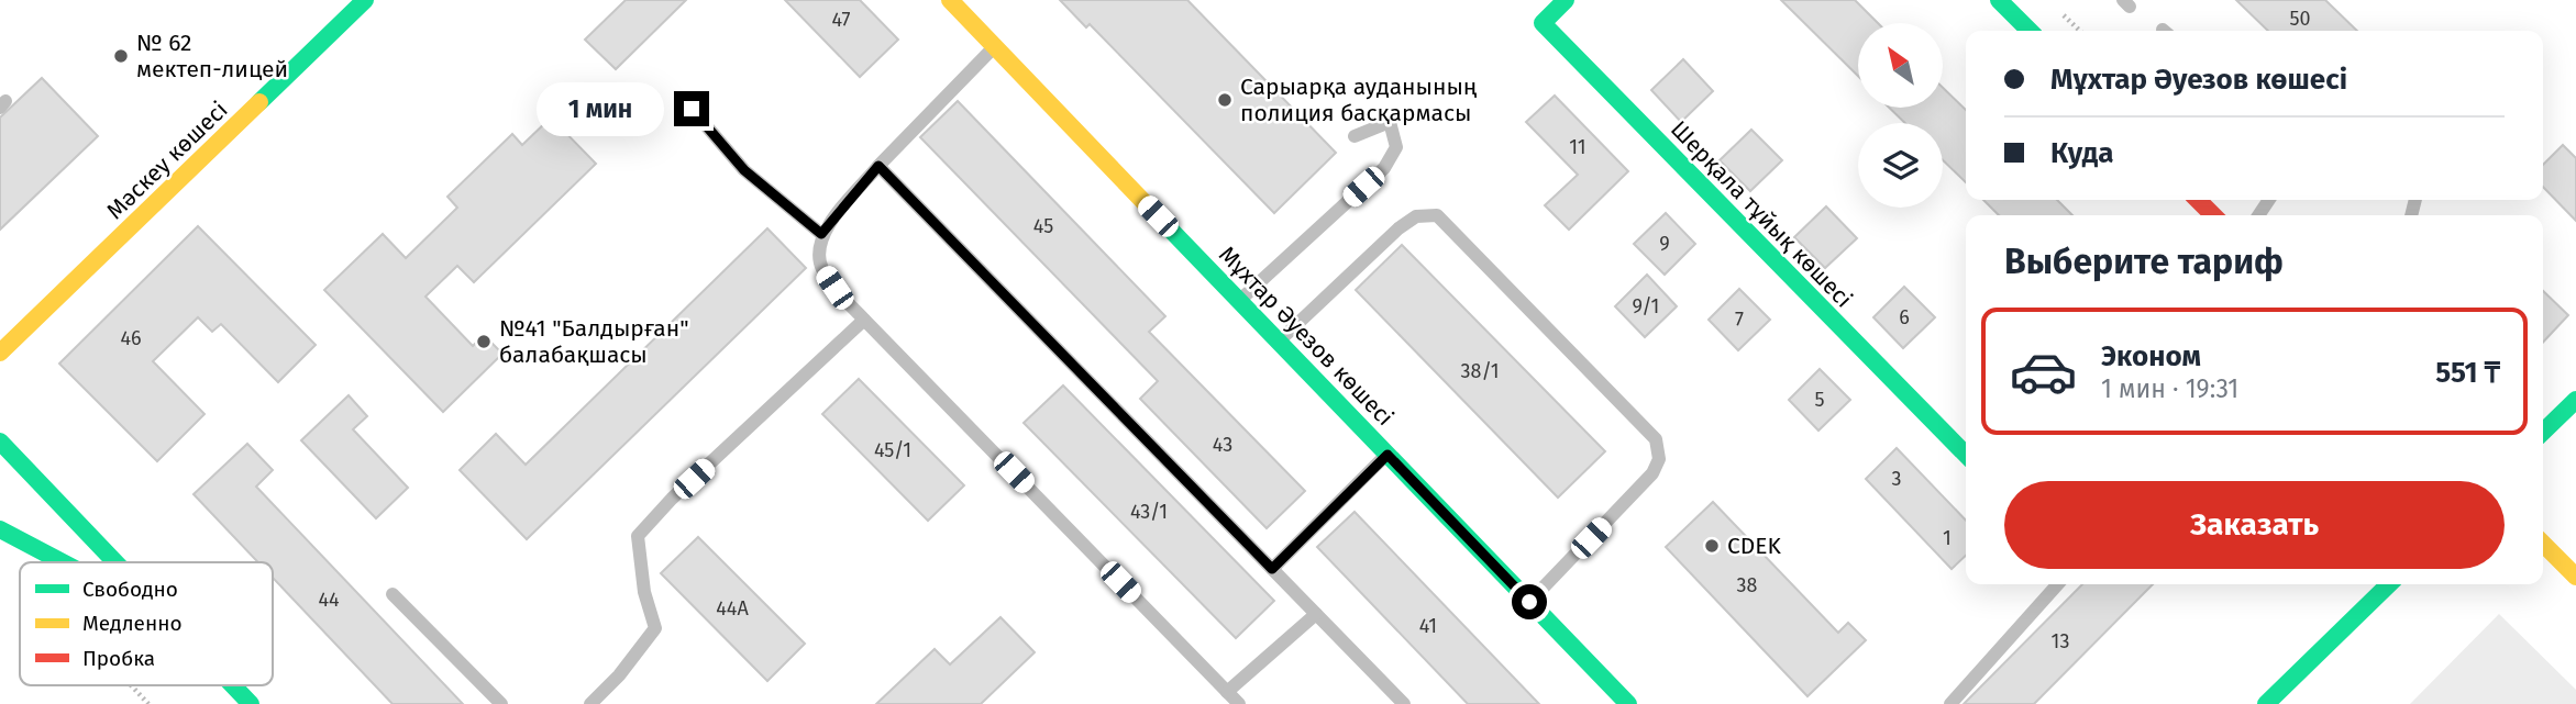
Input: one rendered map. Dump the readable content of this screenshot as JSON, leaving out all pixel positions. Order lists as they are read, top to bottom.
{
  "streets": {
    "street": ["Мәскеу көшесі", "Шерқала тұйық көшесі", "Мұхтар Әуезов көшесі"]
  },
  "places": [
    "№ 62 мектеп-лицей",
    "Сарыарқа ауданының полиция басқармасы",
    "№41 \"Балдырған\" балабақшасы",
    "CDEK"
  ],
  "house_numbers": [
    "50",
    "47",
    "11",
    "45",
    "9",
    "9/1",
    "6",
    "7",
    "46",
    "38/1",
    "5",
    "43",
    "45/1",
    "3",
    "43/1",
    "1",
    "38",
    "44",
    "44А",
    "41",
    "13"
  ],
  "legend": ["Свободно", "Медленно", "Пробка"],
  "north": "top left",
  "page": {
    "banner": ["Мұхтар Әуезов көшесі", "Куда"],
    "bubble": "1 мин",
    "heading": "Выберите тариф",
    "list": [
      {
        "name": "Эконом",
        "note": "1 мин · 19:31",
        "value": "551 ₸"
      }
    ],
    "buttons": "Заказать"
  }
}
